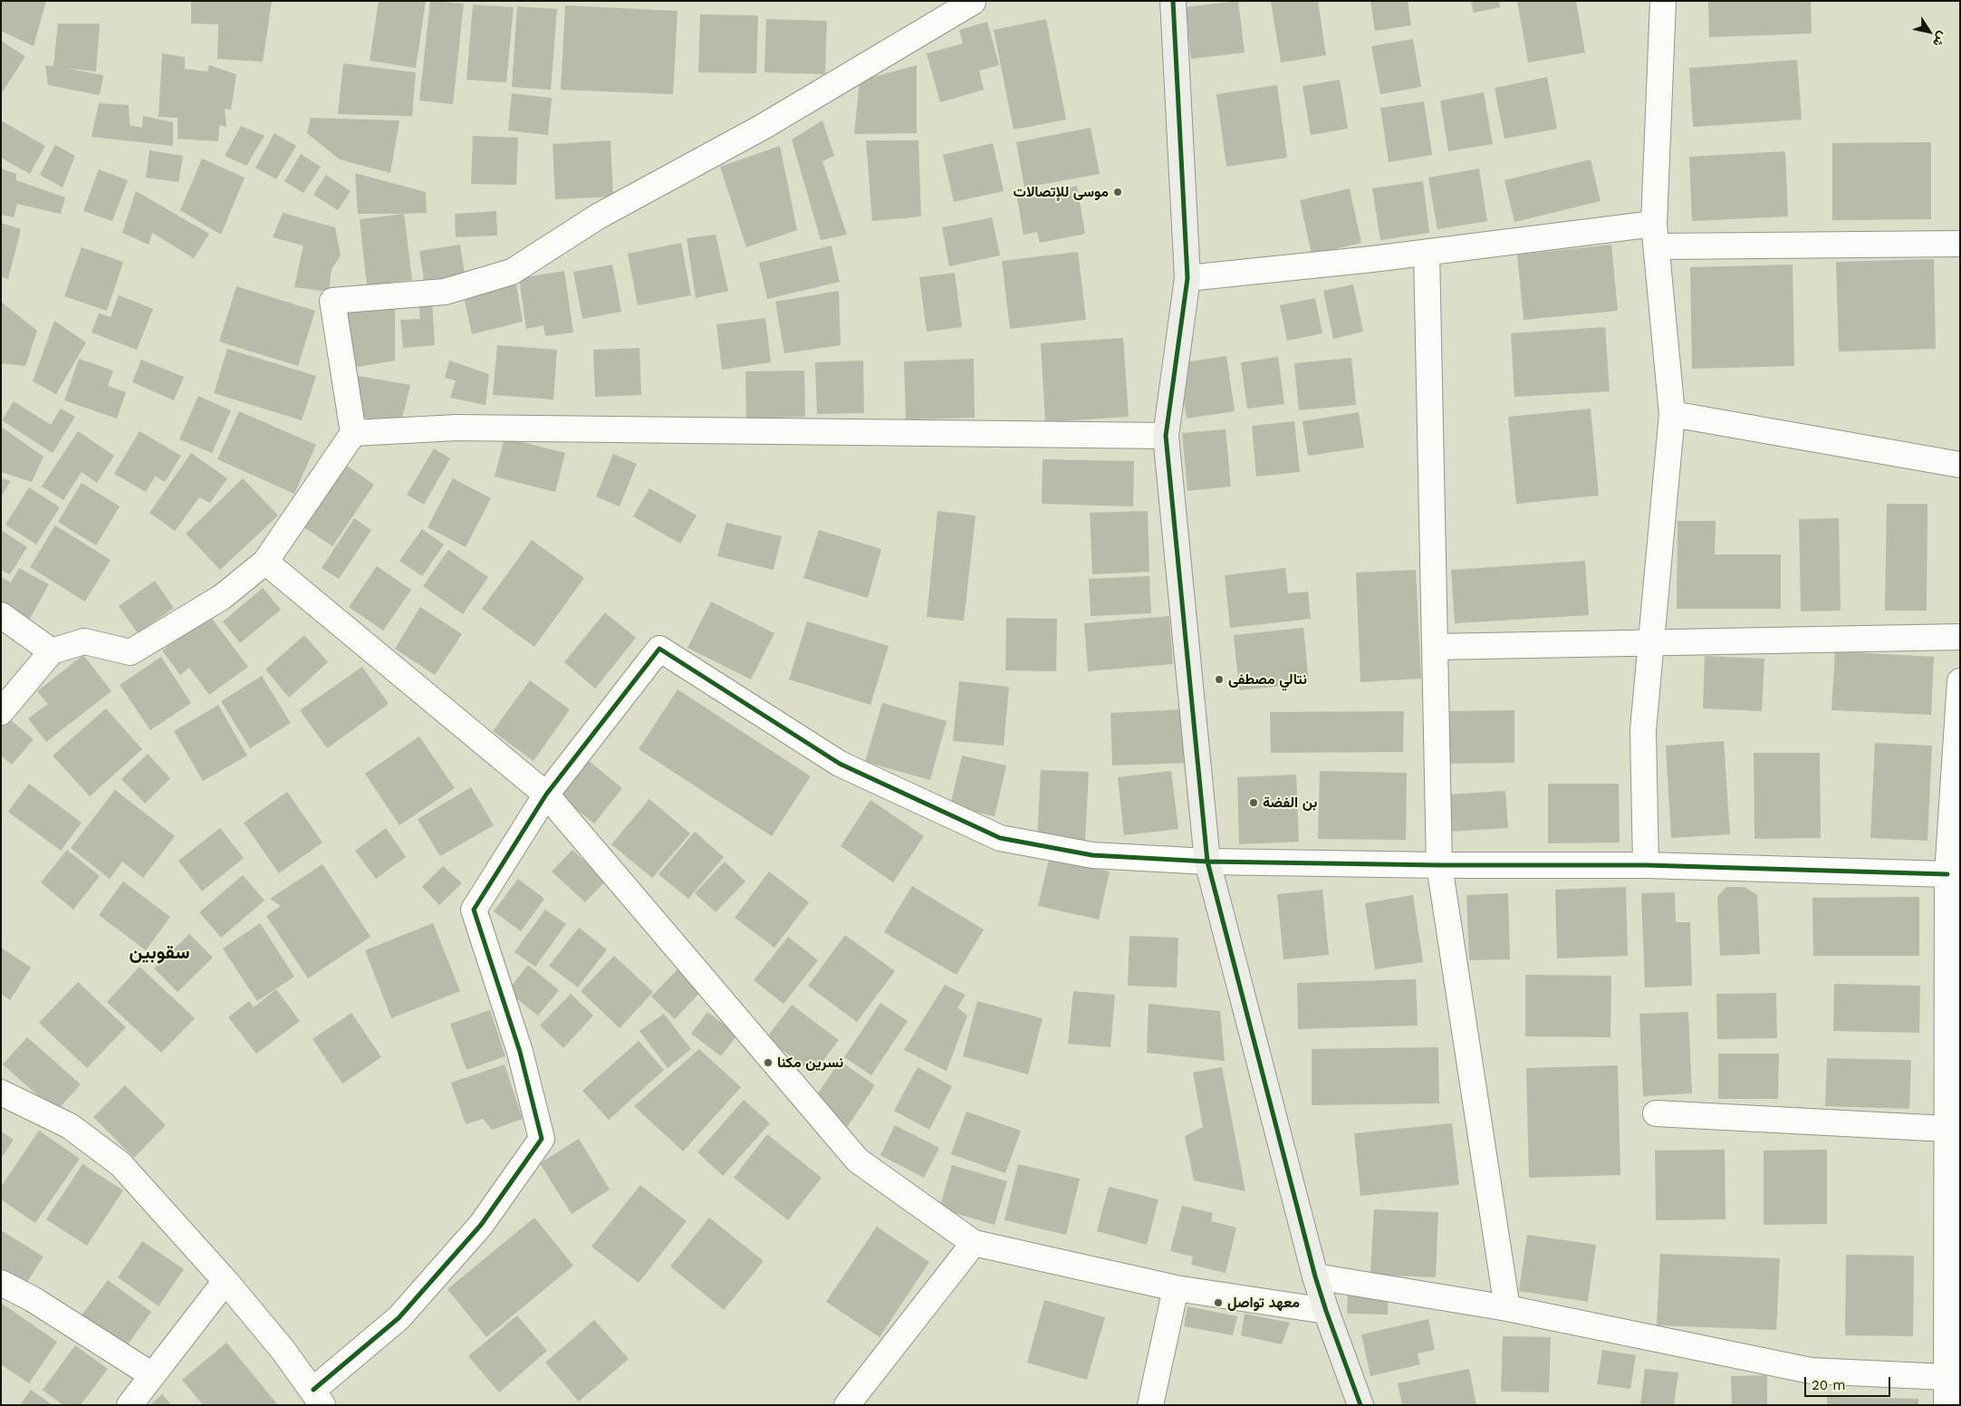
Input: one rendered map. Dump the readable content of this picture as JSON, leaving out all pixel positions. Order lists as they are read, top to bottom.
{
  "districts": ["سقوبين"],
  "places": [
    "موسى للإتصالات",
    "نتالي مصطفى",
    "بن الفضة",
    "نسرين مكنا",
    "معهد تواصل"
  ],
  "scale_bar": "20 m",
  "north": "bottom right"
}
